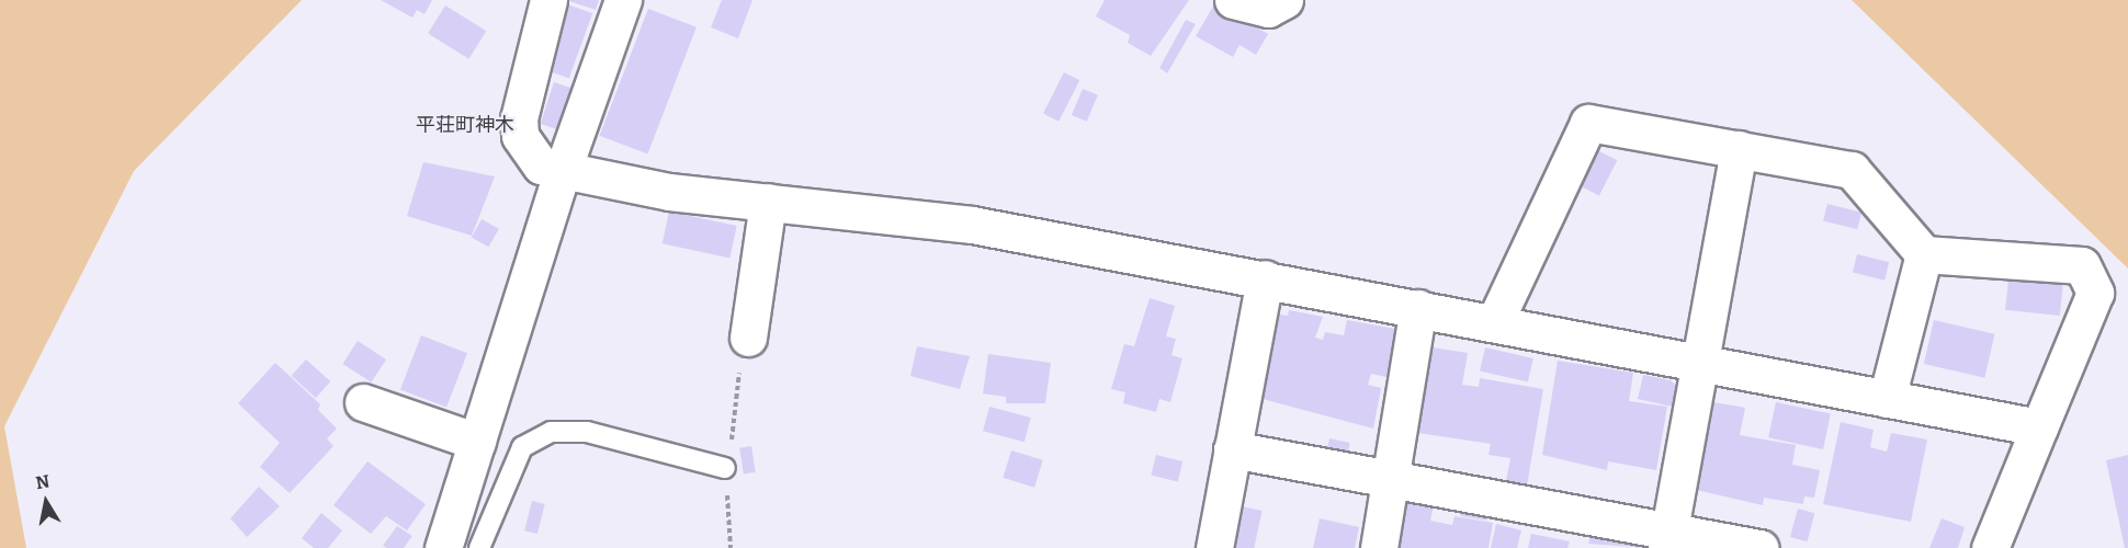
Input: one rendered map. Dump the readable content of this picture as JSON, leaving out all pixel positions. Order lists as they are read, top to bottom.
{
  "districts": ["平荘町神木"],
  "north": "top"
}
